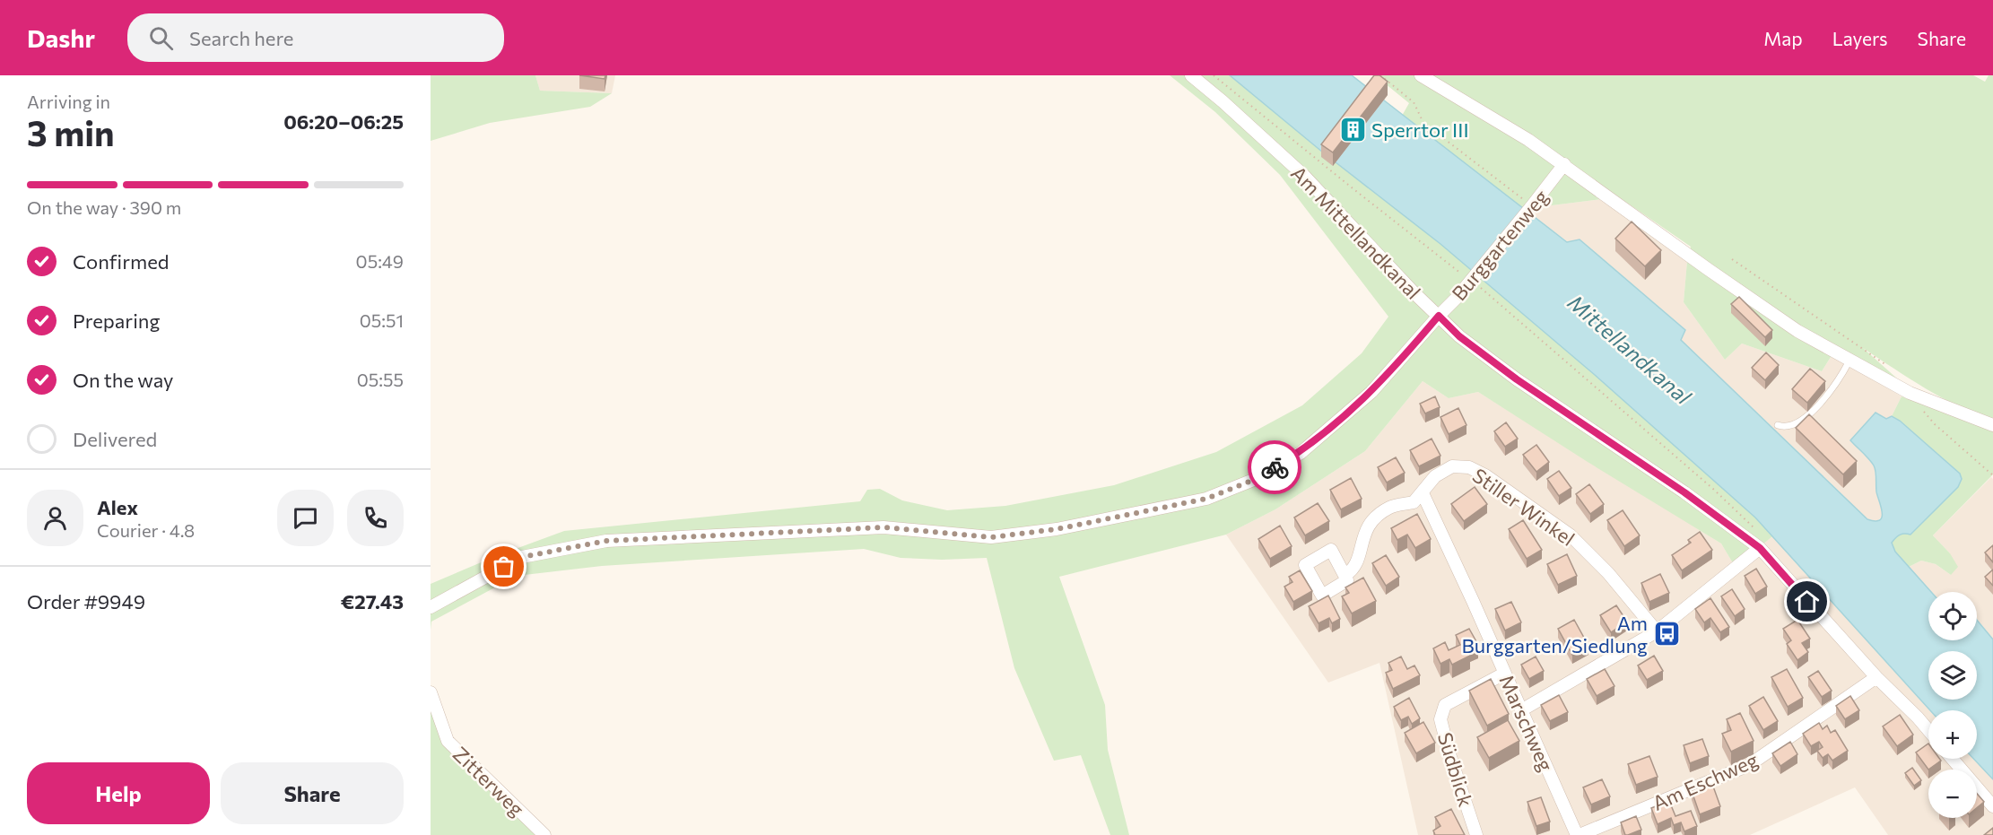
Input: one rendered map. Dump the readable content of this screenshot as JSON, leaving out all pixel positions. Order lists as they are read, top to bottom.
{
  "streets": {
    "street": [
      "Am Mittellandkanal",
      "Burggartenweg",
      "Stiller Winkel",
      "Marschweg",
      "Südblick",
      "Zitterweg",
      "Am Eschweg"
    ]
  },
  "crossings": [
    ["Am Mittellandkanal", "Burggartenweg"],
    ["Am Mittellandkanal", "Am Eschweg"],
    ["Stiller Winkel", "Marschweg"],
    ["Marschweg", "Südblick"],
    ["Marschweg", "Am Eschweg"]
  ],
  "water": ["Mittellandkanal"],
  "places": {
    "building": ["Sperrtor III"],
    "bus stop": ["Am Burggarten/Siedlung"]
  },
  "page": {
    "header": "Dashr",
    "search": "Search here",
    "nav": ["Map", "Layers", "Share"],
    "heading": ["3 min", "Arriving in", "06:20–06:25"],
    "panel": [
      "Alex",
      "Courier · 4.8",
      "Order #9949",
      "€27.43"
    ],
    "bar": "On the way · 390 m",
    "list": [
      ["Confirmed", "05:49"],
      ["Preparing", "05:51"],
      ["On the way", "05:55"],
      "Delivered"
    ],
    "map_buttons": ["+", "−"],
    "buttons": ["Help", "Share"]
  }
}
